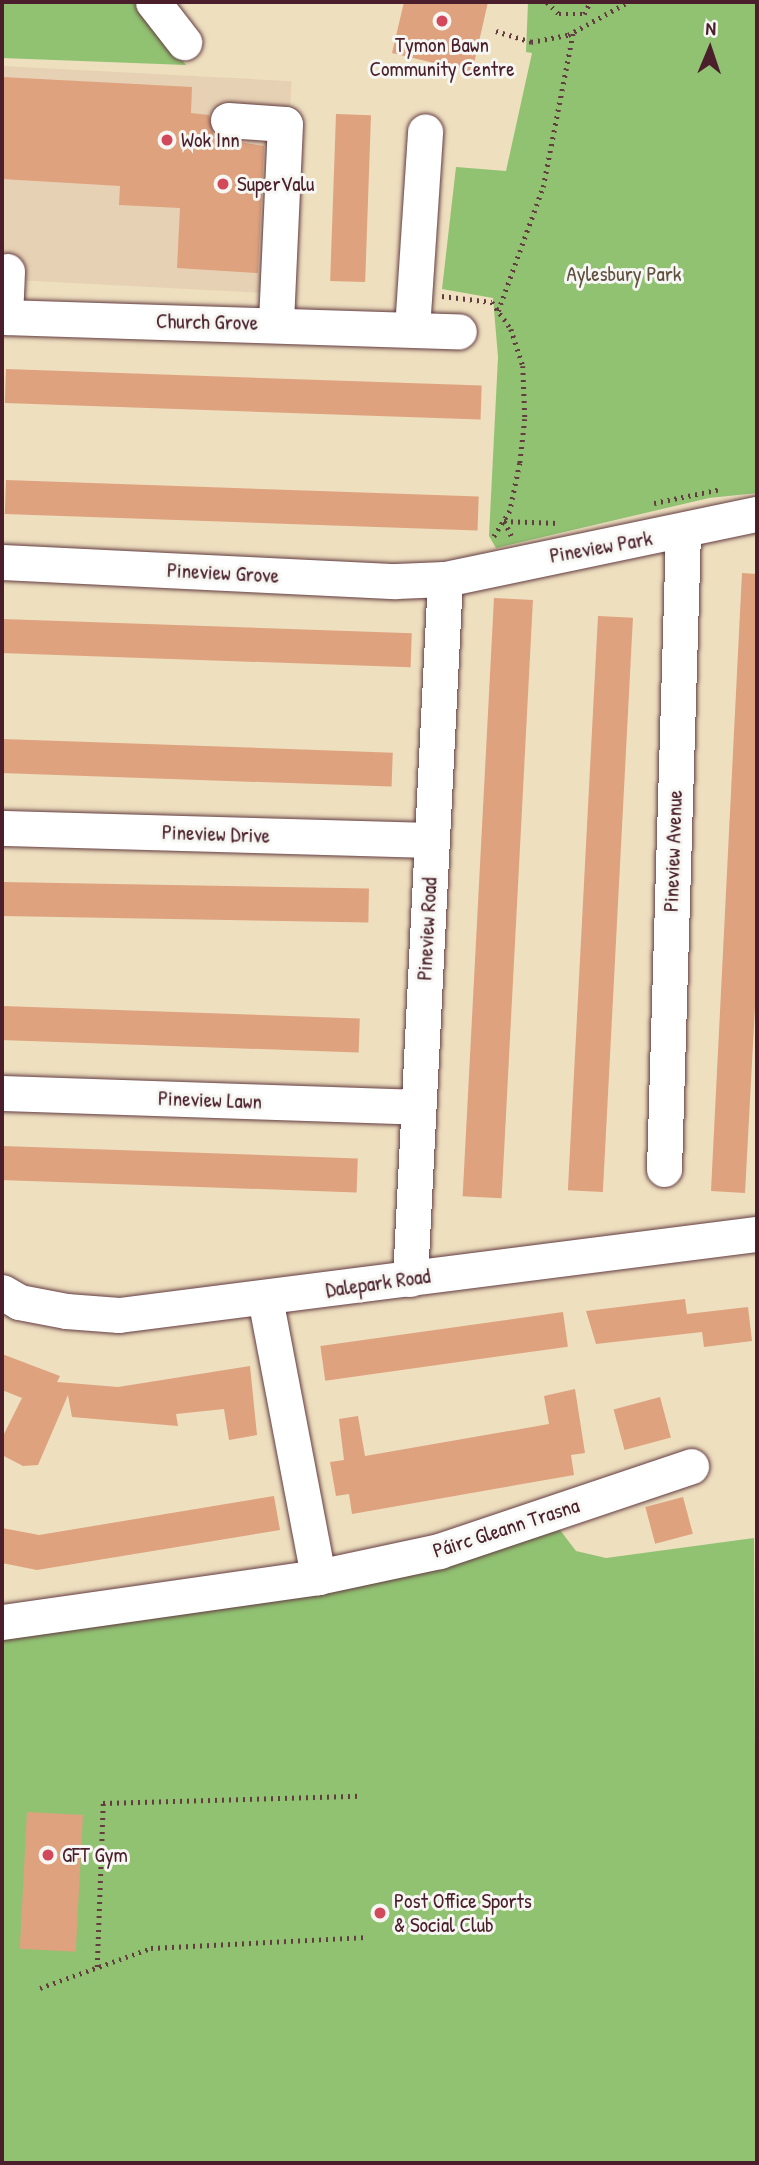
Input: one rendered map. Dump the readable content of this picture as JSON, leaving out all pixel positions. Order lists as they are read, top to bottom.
{
  "streets": {
    "street": [
      "Church Grove",
      "Pineview Park",
      "Pineview Grove",
      "Pineview Drive",
      "Pineview Avenue",
      "Pineview Road",
      "Pineview Lawn",
      "Dalepark Road",
      "Páirc Gleann Trasna"
    ]
  },
  "crossings": [
    ["Pineview Park", "Pineview Grove"],
    ["Pineview Park", "Pineview Avenue"],
    ["Pineview Park", "Pineview Road"],
    ["Pineview Grove", "Pineview Road"],
    ["Pineview Drive", "Pineview Road"],
    ["Pineview Road", "Pineview Lawn"],
    ["Pineview Road", "Dalepark Road"]
  ],
  "parks": ["Aylesbury Park"],
  "places": [
    "Tymon Bawn Community Centre",
    "Wok Inn",
    "SuperValu",
    "GFT Gym",
    "Post Office Sports & Social Club"
  ],
  "north": "top"
}
